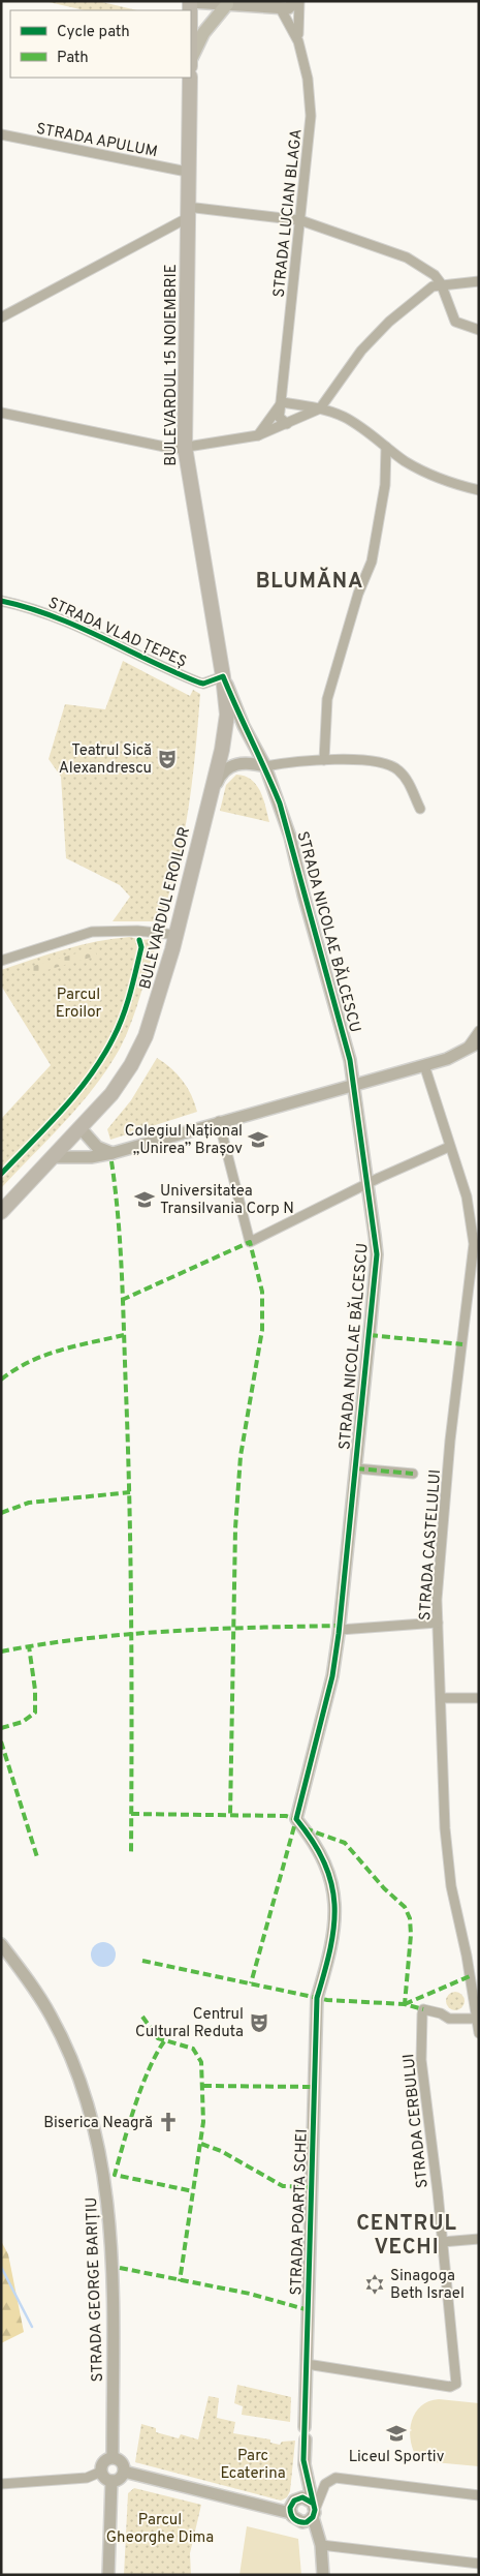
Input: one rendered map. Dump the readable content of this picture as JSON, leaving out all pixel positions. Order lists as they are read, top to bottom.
{
  "streets": {
    "main road": ["BULEVARDUL 15 NOIEMBRIE", "BULEVARDUL EROILOR"],
    "street": [
      "STRADA APULUM",
      "STRADA LUCIAN BLAGA",
      "STRADA VLAD ȚEPEȘ",
      "STRADA NICOLAE BĂLCESCU",
      "STRADA CASTELULUI",
      "STRADA CERBULUI",
      "STRADA POARTA SCHEI",
      "STRADA GEORGE BARIȚIU"
    ]
  },
  "crossings": [
    ["STRADA APULUM", "BULEVARDUL 15 NOIEMBRIE"],
    ["BULEVARDUL 15 NOIEMBRIE", "STRADA VLAD ȚEPEȘ"],
    ["BULEVARDUL 15 NOIEMBRIE", "BULEVARDUL EROILOR"],
    ["BULEVARDUL 15 NOIEMBRIE", "STRADA NICOLAE BĂLCESCU"],
    ["STRADA VLAD ȚEPEȘ", "BULEVARDUL EROILOR"],
    ["STRADA VLAD ȚEPEȘ", "STRADA NICOLAE BĂLCESCU"],
    ["BULEVARDUL EROILOR", "STRADA NICOLAE BĂLCESCU"],
    ["STRADA NICOLAE BĂLCESCU", "STRADA POARTA SCHEI"],
    ["STRADA CASTELULUI", "STRADA CERBULUI"],
    ["STRADA CERBULUI", "STRADA POARTA SCHEI"]
  ],
  "districts": ["BLUMĂNA", "CENTRUL VECHI"],
  "parks": ["Parcul Eroilor", "Parc Ecaterina", "Parcul Gheorghe Dima"],
  "places": {
    "theatre": ["Teatrul Sică Alexandrescu", "Centrul Cultural Reduta"],
    "school or university": ["Colegiul Național „Unirea” Brașov", "Universitatea Transilvania Corp N", "Liceul Sportiv"],
    "church": ["Biserica Neagră"],
    "synagogue": ["Sinagoga Beth Israel"]
  },
  "legend": ["Cycle path", "Path"]
}
